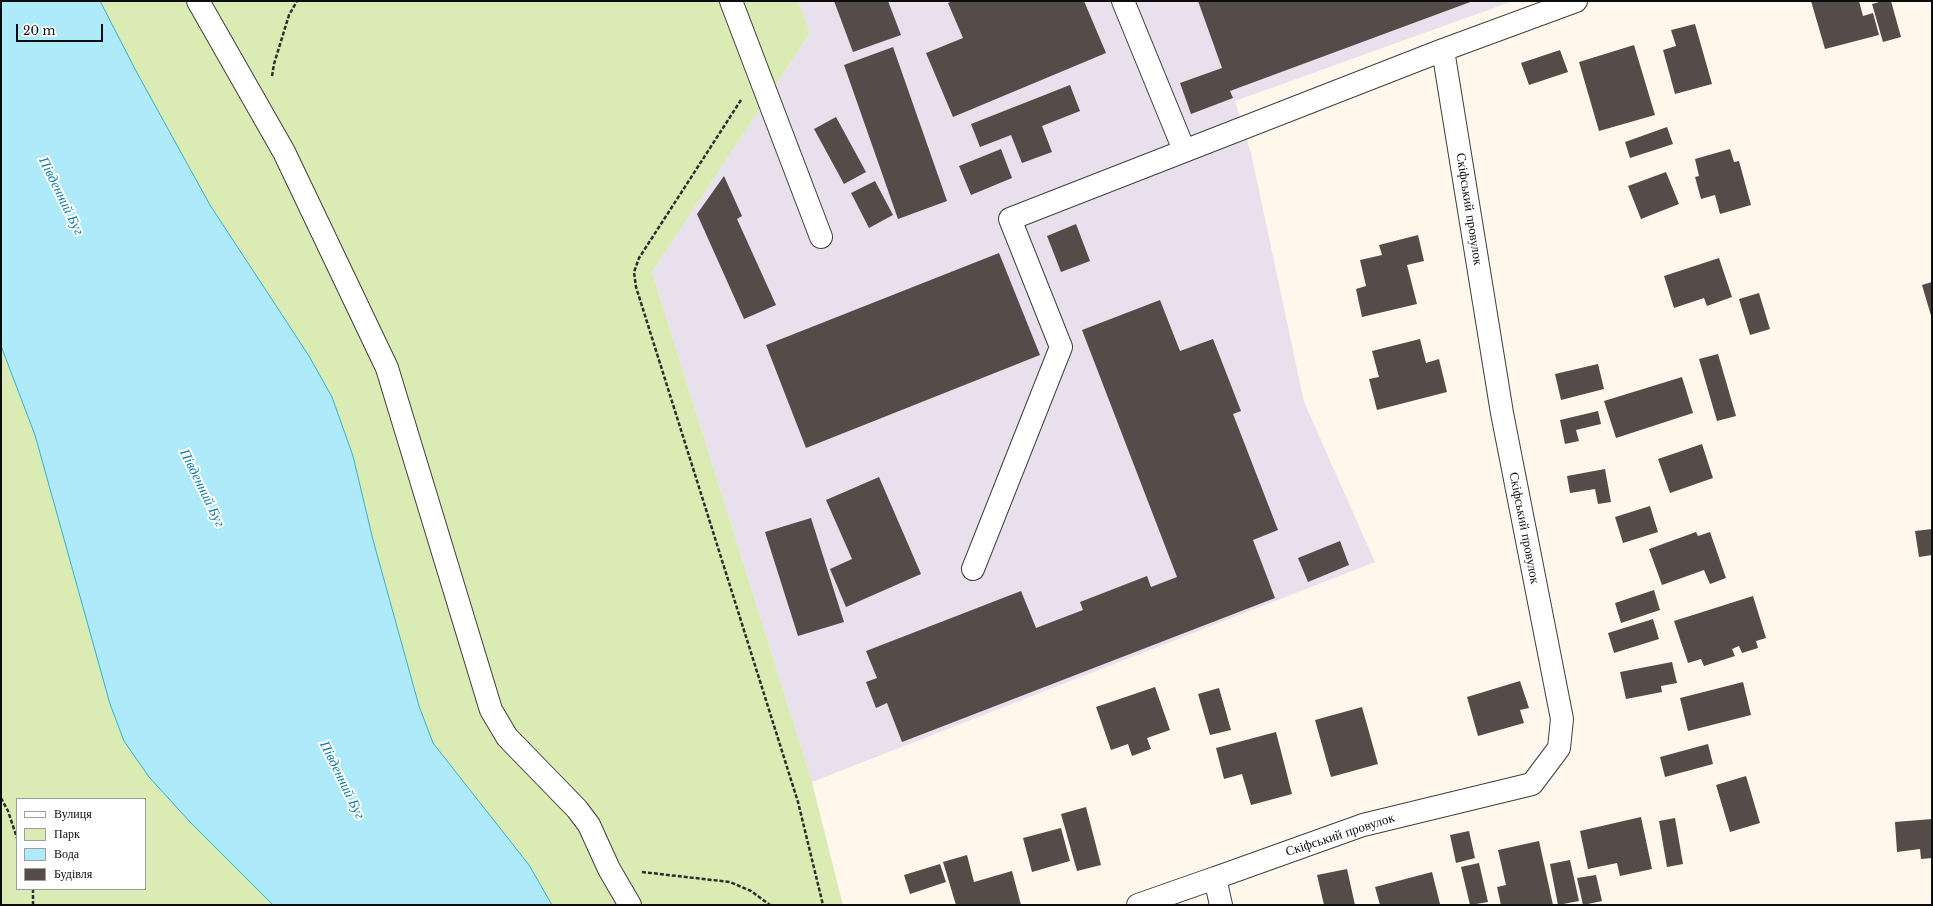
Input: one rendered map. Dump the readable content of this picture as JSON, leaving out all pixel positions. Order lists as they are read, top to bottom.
{
  "streets": {
    "street": ["Скіфський провулок"]
  },
  "water": ["Південний Буг"],
  "legend": [
    "Вулиця",
    "Парк",
    "Вода",
    "Будівля"
  ],
  "scale_bar": "20 m"
}
